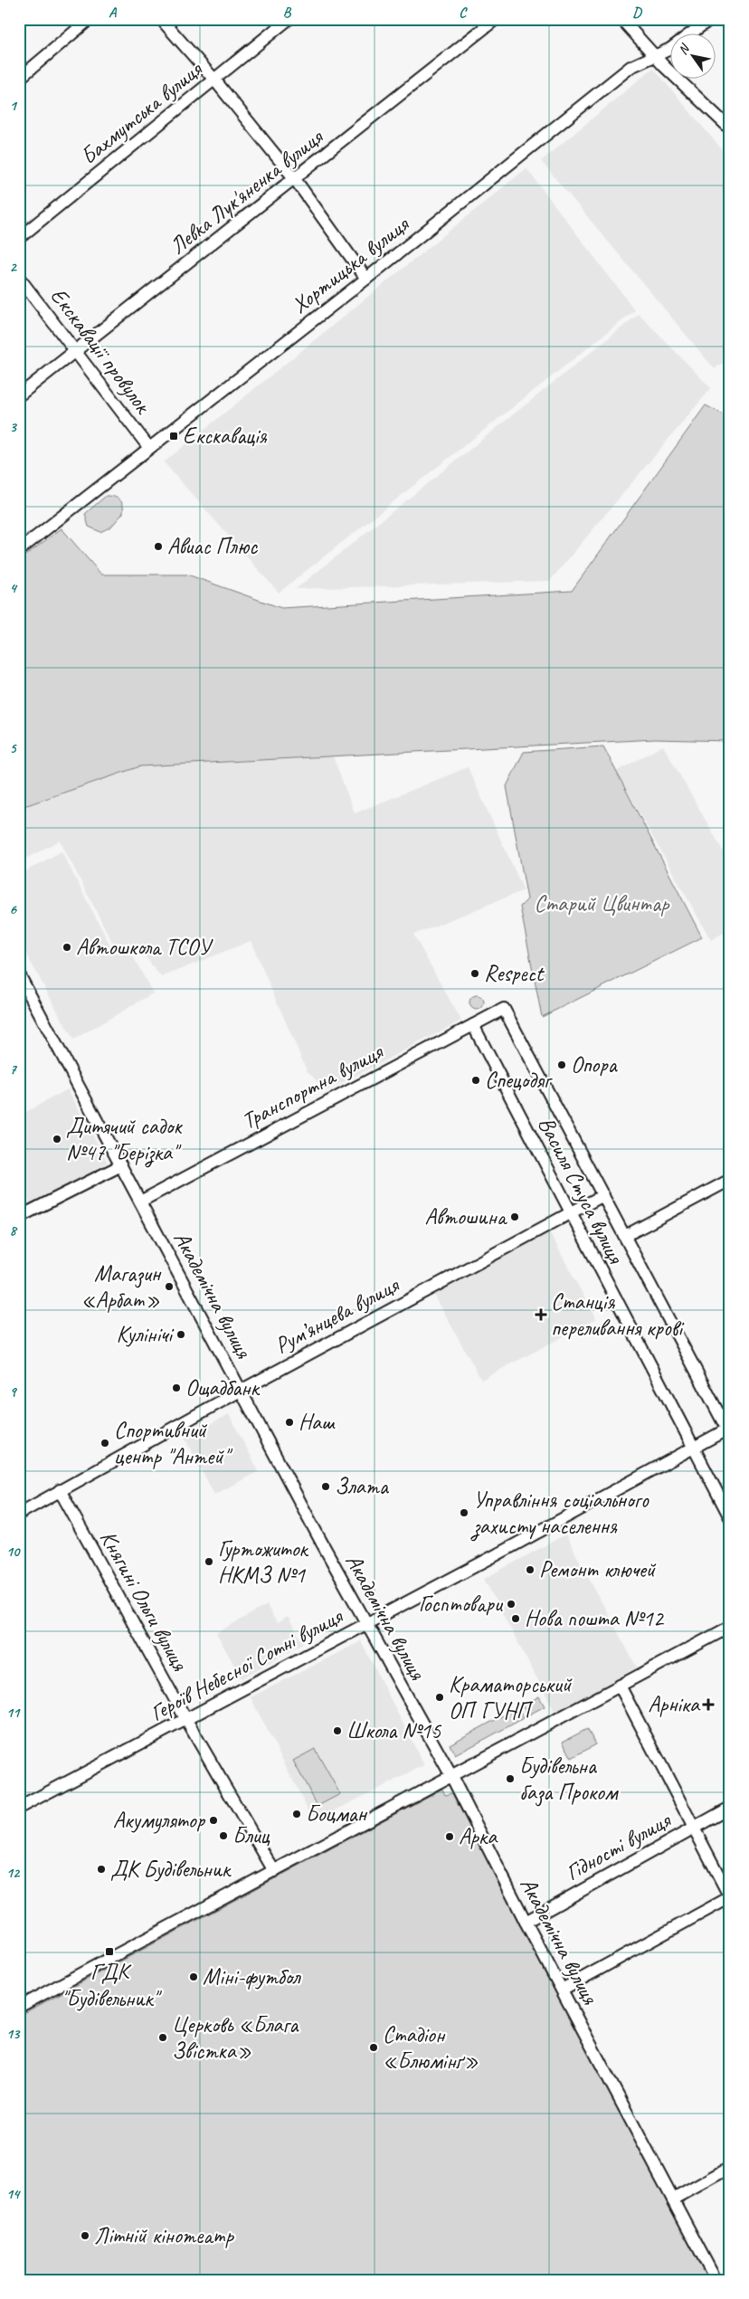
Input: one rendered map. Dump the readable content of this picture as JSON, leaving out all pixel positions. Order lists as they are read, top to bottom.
{
  "streets": {
    "street": [
      "Бахмутська вулиця",
      "Левка Лук'яненка вулиця",
      "Хортицька вулиця",
      "Екскавації провулок",
      "Транспортна вулиця",
      "Василя Стуса вулиця",
      "Академічна вулиця",
      "Рум’янцева вулиця",
      "Княгині Ольги вулиця",
      "Героїв Небесної Сотні вулиця",
      "Гідності вулиця"
    ]
  },
  "crossings": [
    ["Левка Лук'яненка вулиця", "Екскавації провулок"],
    ["Хортицька вулиця", "Екскавації провулок"],
    ["Транспортна вулиця", "Василя Стуса вулиця"],
    ["Транспортна вулиця", "Академічна вулиця"],
    ["Василя Стуса вулиця", "Рум’янцева вулиця"],
    ["Василя Стуса вулиця", "Героїв Небесної Сотні вулиця"],
    ["Академічна вулиця", "Рум’янцева вулиця"],
    ["Академічна вулиця", "Героїв Небесної Сотні вулиця"],
    ["Академічна вулиця", "Гідності вулиця"],
    ["Рум’янцева вулиця", "Княгині Ольги вулиця"],
    ["Княгині Ольги вулиця", "Героїв Небесної Сотні вулиця"]
  ],
  "parks": ["Старий Цвинтар"],
  "places": {
    "transit": ["Екскавація", "ГДК \"Будівельник\""],
    "other": [
      "Авиас Плюс",
      "Автошкола ТСОУ",
      "Respect",
      "Опора",
      "Спецодяг",
      "Дитячий садок №47 \"Берізка\"",
      "Автошина",
      "Магазин «Арбат»",
      "Кулінічі",
      "Ощадбанк",
      "Наш",
      "Спортивний центр \"Антей\"",
      "Злата",
      "Управління соціального захисту населення",
      "Гуртожиток НКМЗ №1",
      "Ремонт ключей",
      "Госптовари",
      "Нова пошта №12",
      "Краматорський ОП ГУНП",
      "Школа №15",
      "Будівельна база Проком",
      "Боцман",
      "Акумулятор",
      "Блиц",
      "Арка",
      "ДК Будівельник",
      "Міні-футбол",
      "Церковь «Блага Звістка»",
      "Стадіон «Блюмінґ»",
      "Літній кінотеатр"
    ],
    "health": ["Станція переливання крові", "Арніка"]
  },
  "north": "top left",
  "grid": {
    "columns": [
      "A",
      "B",
      "C",
      "D"
    ],
    "rows": [
      "1",
      "2",
      "3",
      "4",
      "5",
      "6",
      "7",
      "8",
      "9",
      "10",
      "11",
      "12",
      "13",
      "14"
    ]
  }
}
